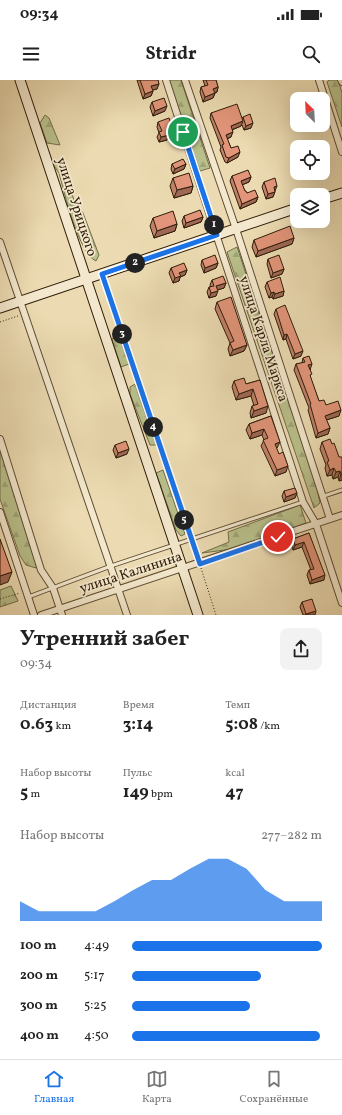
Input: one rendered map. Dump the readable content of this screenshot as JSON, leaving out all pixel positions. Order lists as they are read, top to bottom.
{
  "streets": {
    "street": ["улица Урицкого", "улица Карла Маркса", "улица Калинина"]
  },
  "crossings": [
    ["улица Урицкого", "улица Калинина"],
    ["улица Карла Маркса", "улица Калинина"]
  ],
  "north": "top left",
  "page": {
    "status": "09:34",
    "header": "Stridr",
    "pins": [
      "1",
      "2",
      "3",
      "4",
      "5"
    ],
    "heading": ["Утренний забег", "09:34"],
    "stats": [
      ["Дистанция", "0.63 km"],
      ["Время", "3:14"],
      ["Темп", "5:08 /km"],
      ["Набор высоты", "5 m"],
      ["Пульс", "149 bpm"],
      ["kcal", "47"]
    ],
    "chart": ["Набор высоты", "277–282 m"],
    "list": [
      {
        "name": "100 m",
        "note": "4:49"
      },
      {
        "name": "200 m",
        "note": "5:17"
      },
      {
        "name": "300 m",
        "note": "5:25"
      },
      {
        "name": "400 m",
        "note": "4:50"
      }
    ],
    "tabs": ["Главная", "Карта", "Сохранённые"]
  }
}
